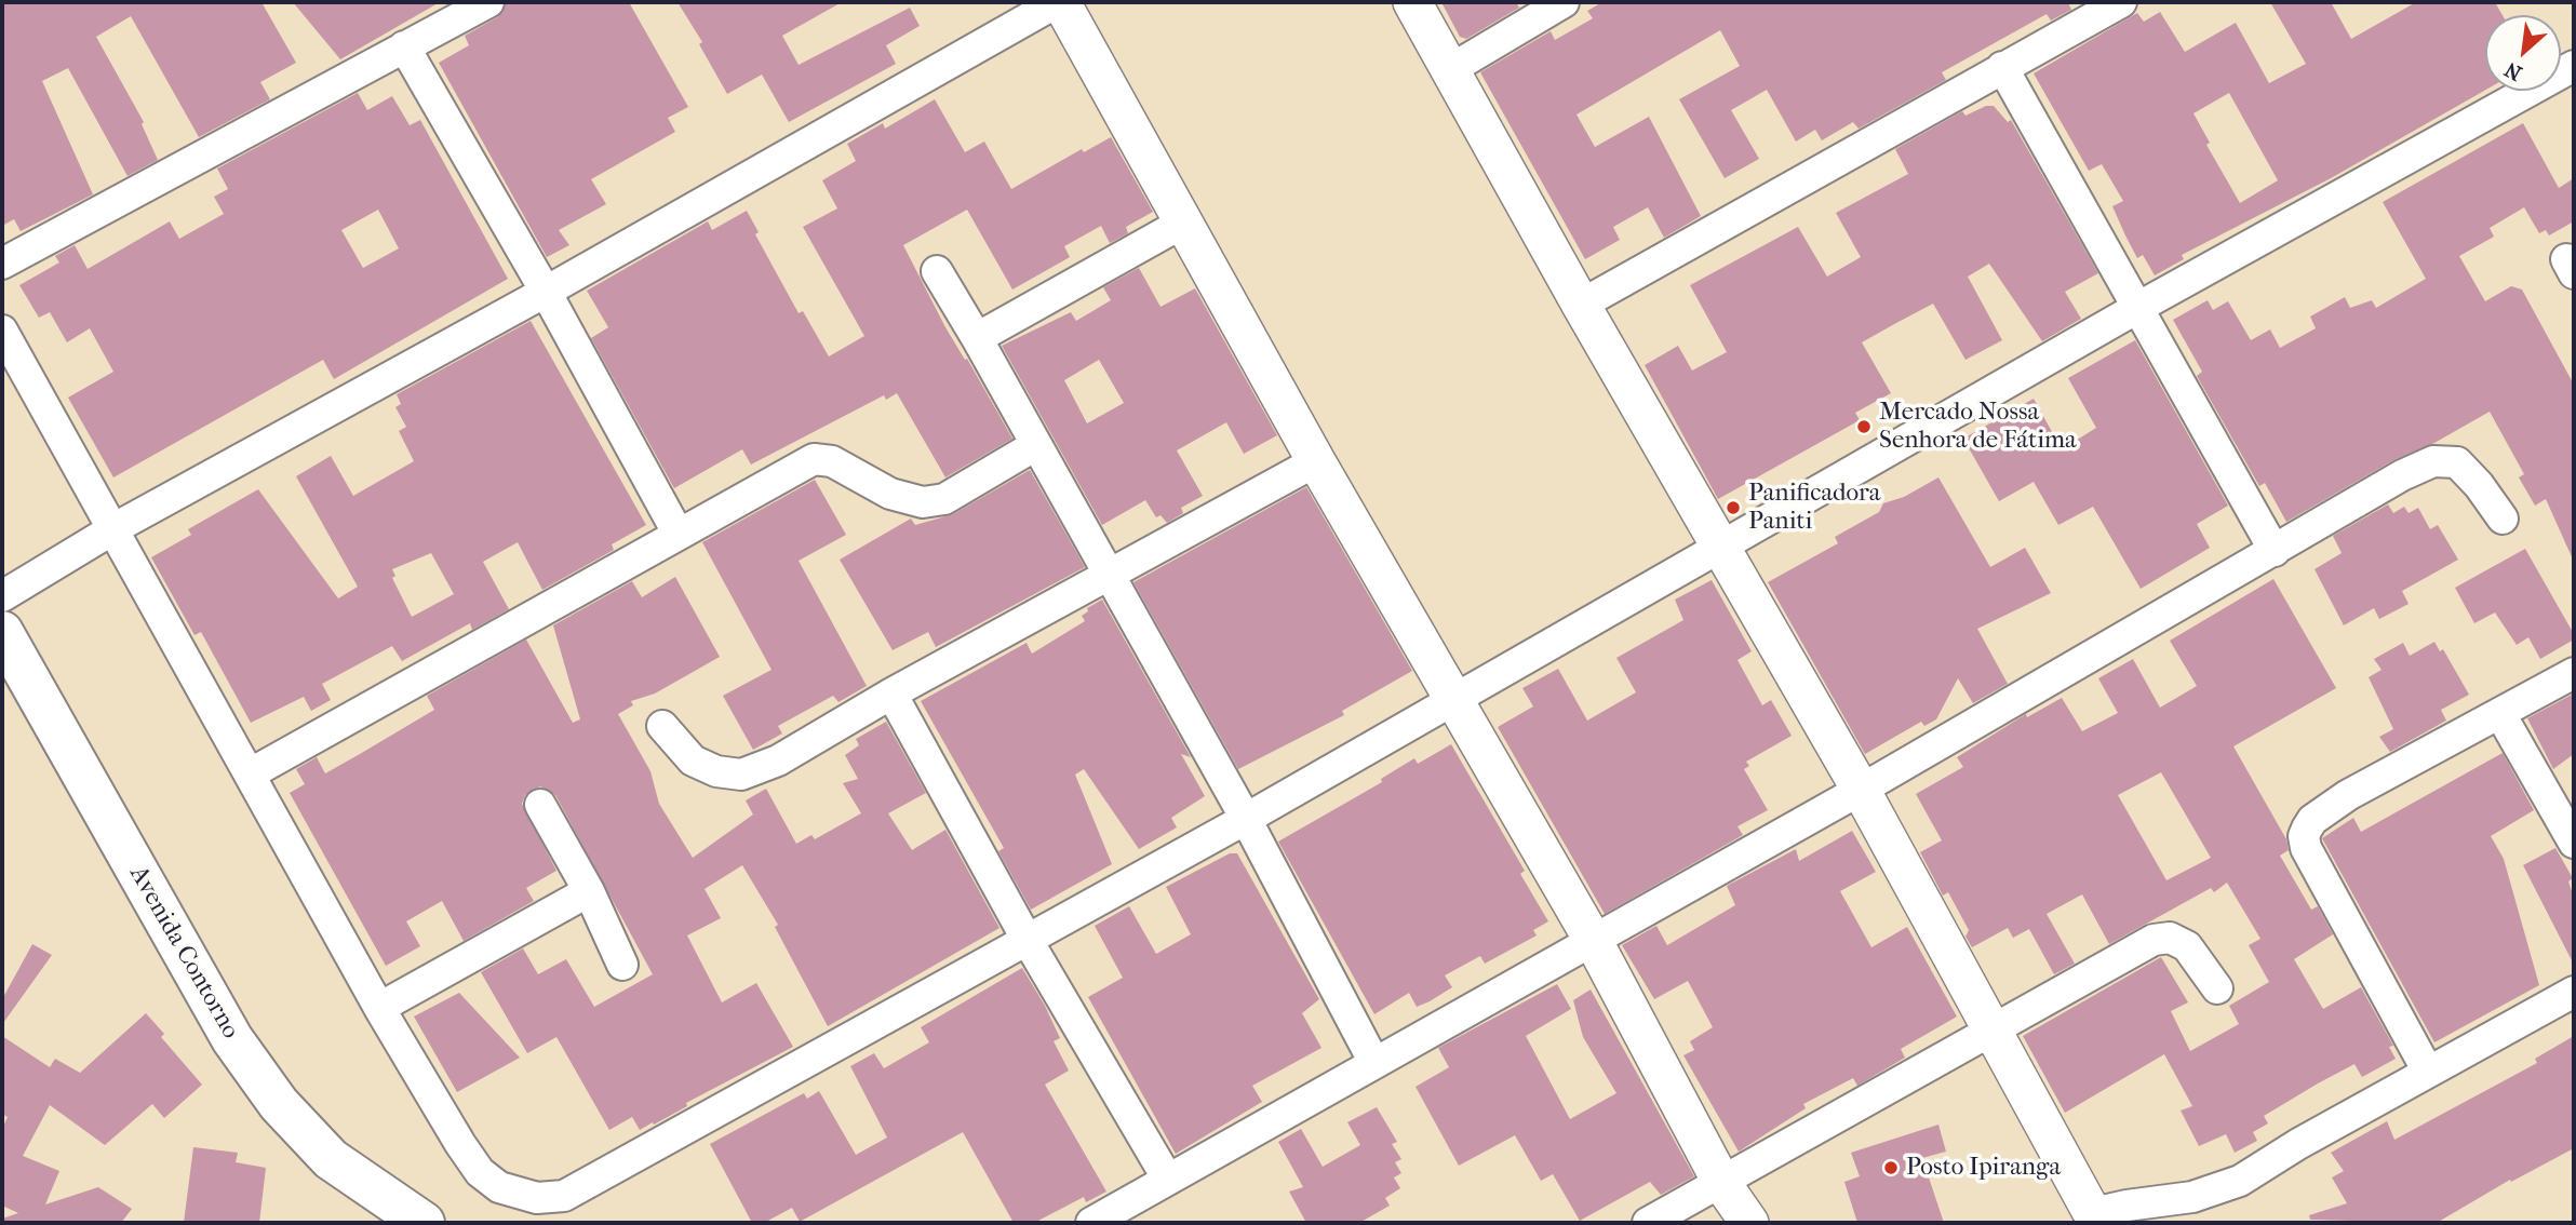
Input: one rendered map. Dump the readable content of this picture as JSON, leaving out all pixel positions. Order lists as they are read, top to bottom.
{
  "streets": {
    "main road": ["Avenida Contorno"]
  },
  "places": ["Mercado Nossa Senhora de Fátima", "Panificadora Paniti", "Posto Ipiranga"],
  "north": "bottom left"
}
